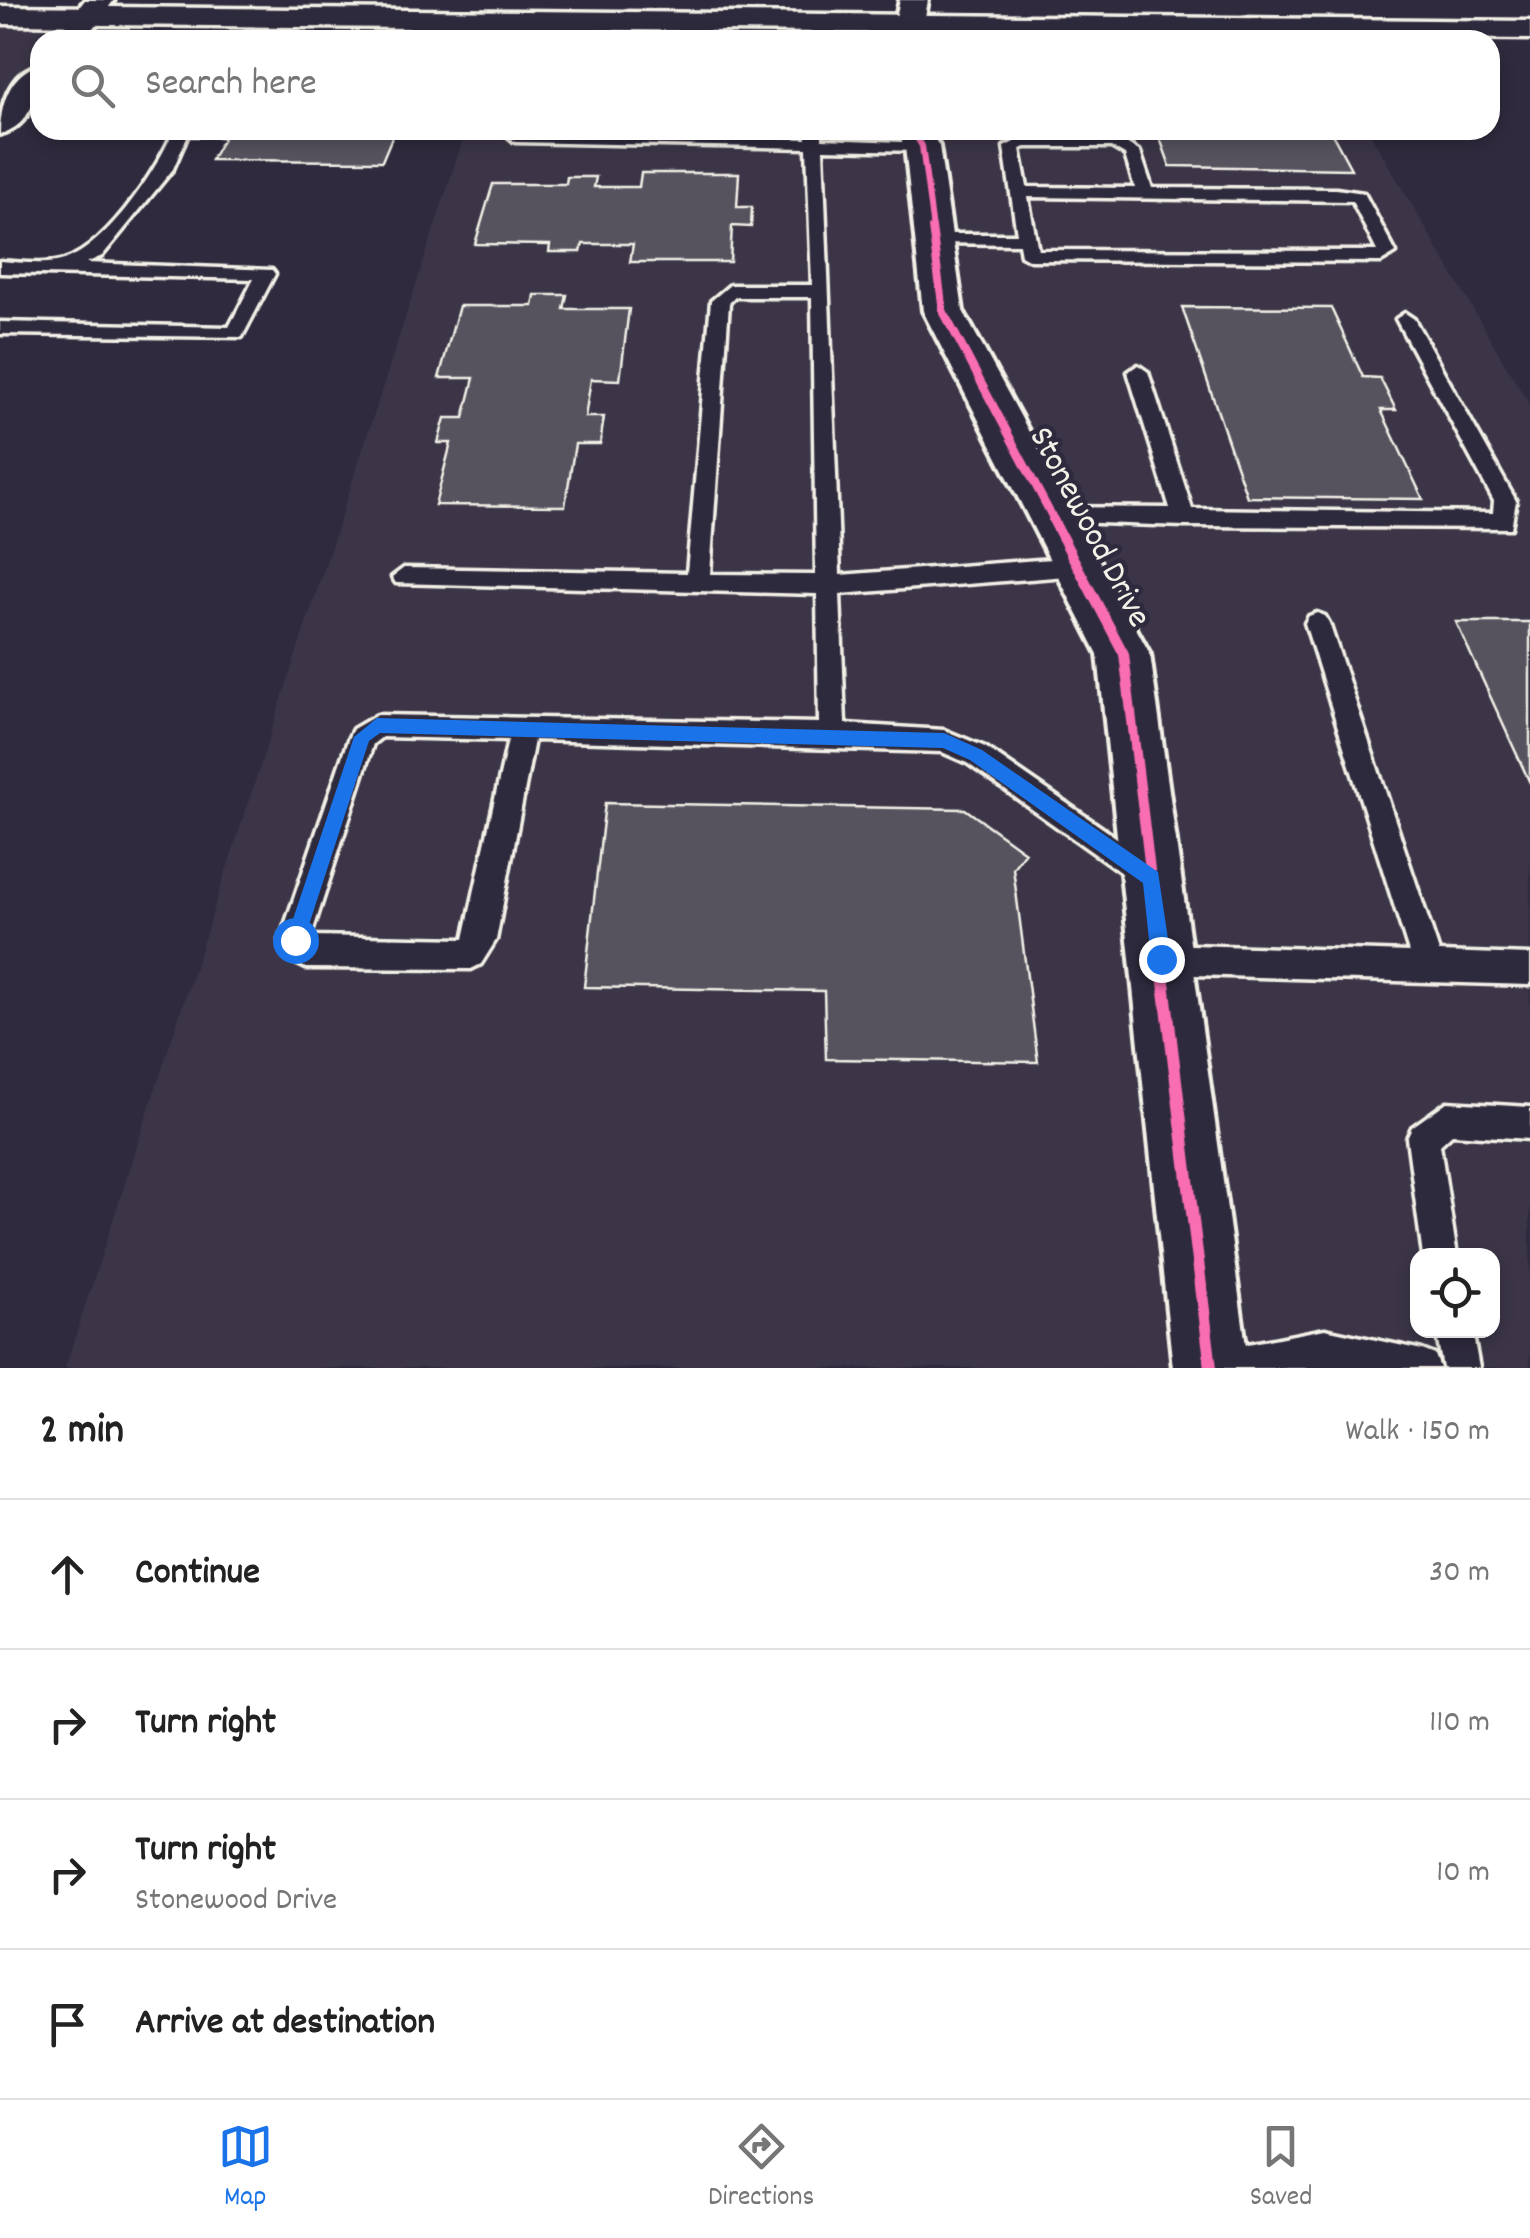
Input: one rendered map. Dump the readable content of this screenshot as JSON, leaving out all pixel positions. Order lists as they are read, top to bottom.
{
  "streets": {
    "street": ["Stonewood Drive"]
  },
  "page": {
    "search": "Search here",
    "heading": ["2 min", "Walk · 150 m"],
    "list": [
      ["Continue", "30 m"],
      ["Turn right", "110 m"],
      ["Turn right", "Stonewood Drive", "10 m"],
      "Arrive at destination"
    ],
    "nav": ["Map", "Directions", "Saved"]
  }
}
